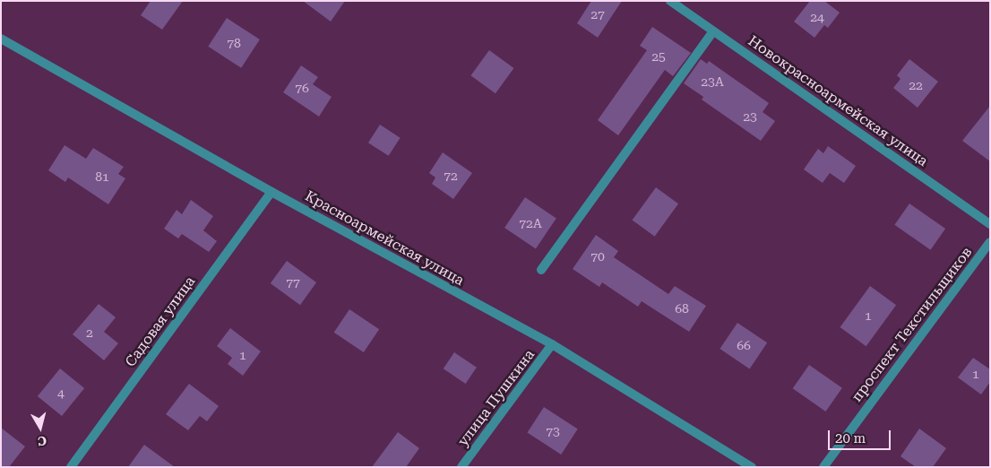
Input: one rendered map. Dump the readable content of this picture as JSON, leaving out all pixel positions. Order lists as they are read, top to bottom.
{
  "streets": {
    "street": [
      "Новокрасноармейская улица",
      "Красноармейская улица",
      "Садовая улица",
      "проспект Текстильщиков",
      "улица Пушкина"
    ]
  },
  "crossings": [
    ["Красноармейская улица", "Садовая улица"],
    ["Красноармейская улица", "улица Пушкина"]
  ],
  "house_numbers": [
    "27",
    "24",
    "78",
    "25",
    "23А",
    "22",
    "76",
    "23",
    "72",
    "81",
    "72А",
    "70",
    "77",
    "68",
    "1",
    "2",
    "66",
    "1",
    "1",
    "4",
    "73"
  ],
  "scale_bar": "20 m",
  "north": "bottom"
}
